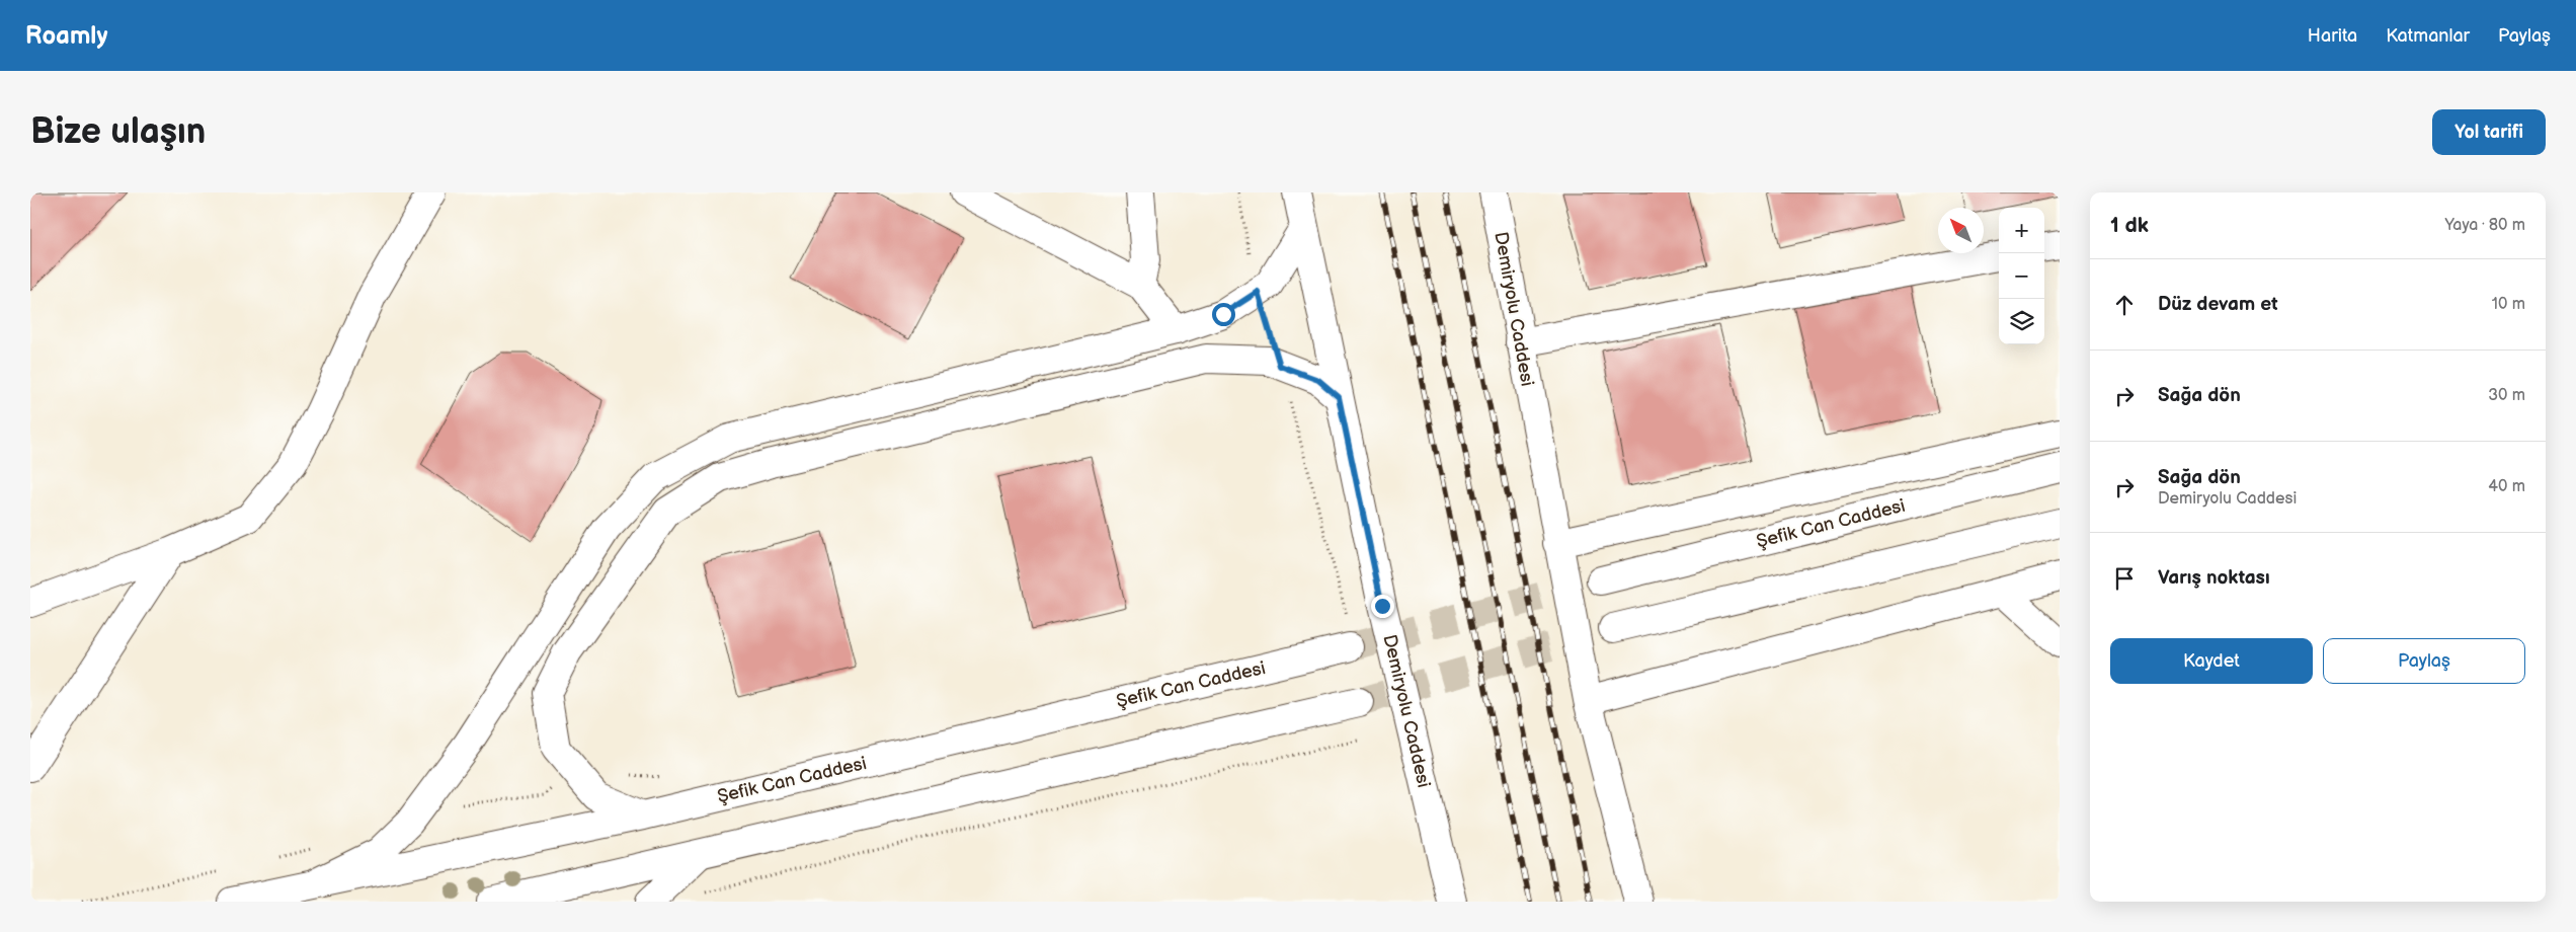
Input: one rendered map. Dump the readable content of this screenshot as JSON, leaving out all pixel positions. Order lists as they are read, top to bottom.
{
  "streets": {
    "main road": ["Demiryolu Caddesi", "Şefik Can Caddesi"]
  },
  "north": "top left",
  "page": {
    "header": "Roamly",
    "nav": ["Harita", "Katmanlar", "Paylaş"],
    "buttons": [
      "Yol tarifi",
      ["Kaydet", "Paylaş"]
    ],
    "title": "Bize ulaşın",
    "heading": ["1 dk", "Yaya · 80 m"],
    "map_buttons": ["+", "−"],
    "list": [
      ["Düz devam et", "10 m"],
      ["Sağa dön", "30 m"],
      ["Sağa dön", "Demiryolu Caddesi", "40 m"],
      "Varış noktası"
    ]
  }
}
